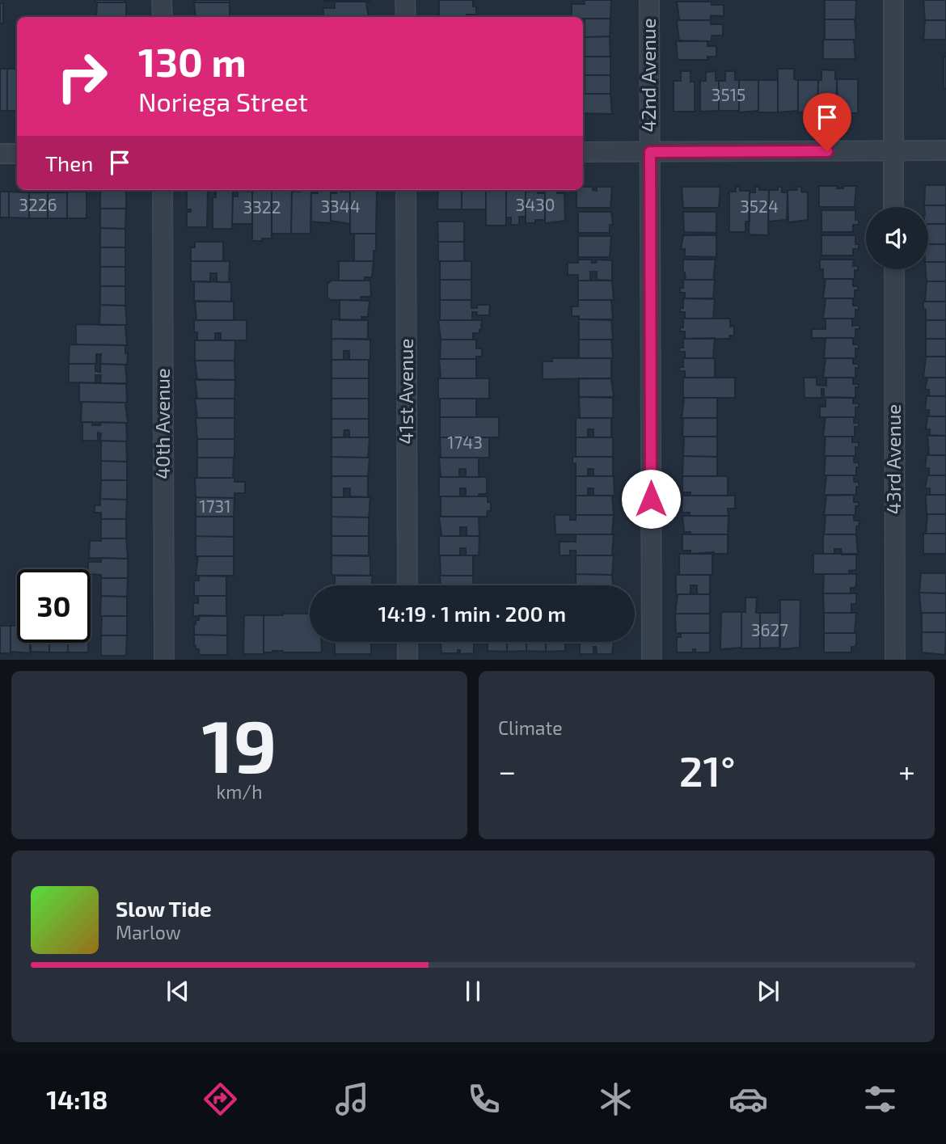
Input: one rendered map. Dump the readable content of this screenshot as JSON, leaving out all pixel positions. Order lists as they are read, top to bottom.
{
  "streets": {
    "street": [
      "42nd Avenue",
      "41st Avenue",
      "40th Avenue",
      "43rd Avenue"
    ]
  },
  "house_numbers": [
    "3515",
    "3226",
    "3430",
    "3344",
    "3524",
    "3322",
    "1743",
    "1731",
    "3627"
  ],
  "page": {
    "turn": ["130 m", "Noriega Street"],
    "then": "Then",
    "limit": "30",
    "trip": "14:19 · 1 min · 200 m",
    "tile": [
      ["19", "km/h"],
      "Climate"
    ],
    "heat": ["−", "21°", "+"],
    "song": ["Slow Tide", "Marlow"],
    "tabs": "14:18"
  }
}
